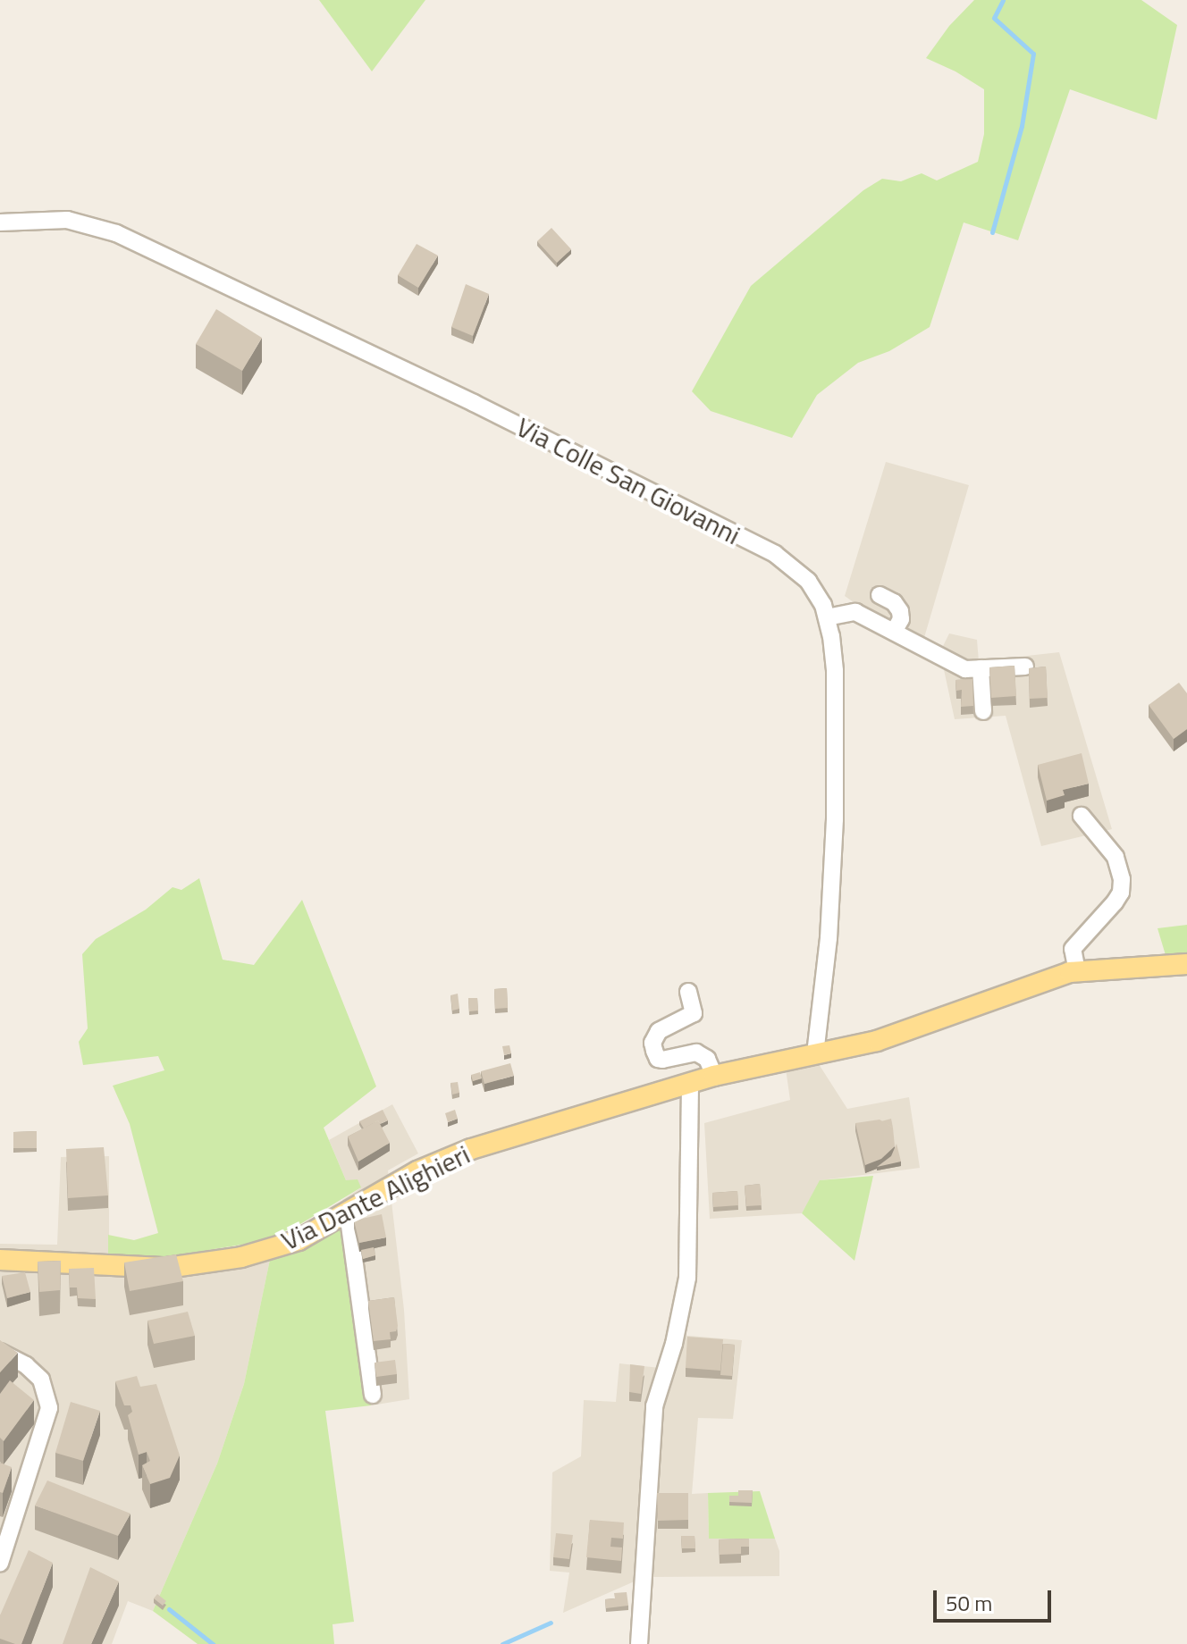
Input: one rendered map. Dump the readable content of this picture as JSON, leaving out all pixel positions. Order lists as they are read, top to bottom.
{
  "streets": {
    "main road": ["Via Dante Alighieri"],
    "street": ["Via Colle San Giovanni"]
  },
  "crossings": [
    ["Via Colle San Giovanni", "Via Dante Alighieri"]
  ],
  "scale_bar": "50 m"
}
